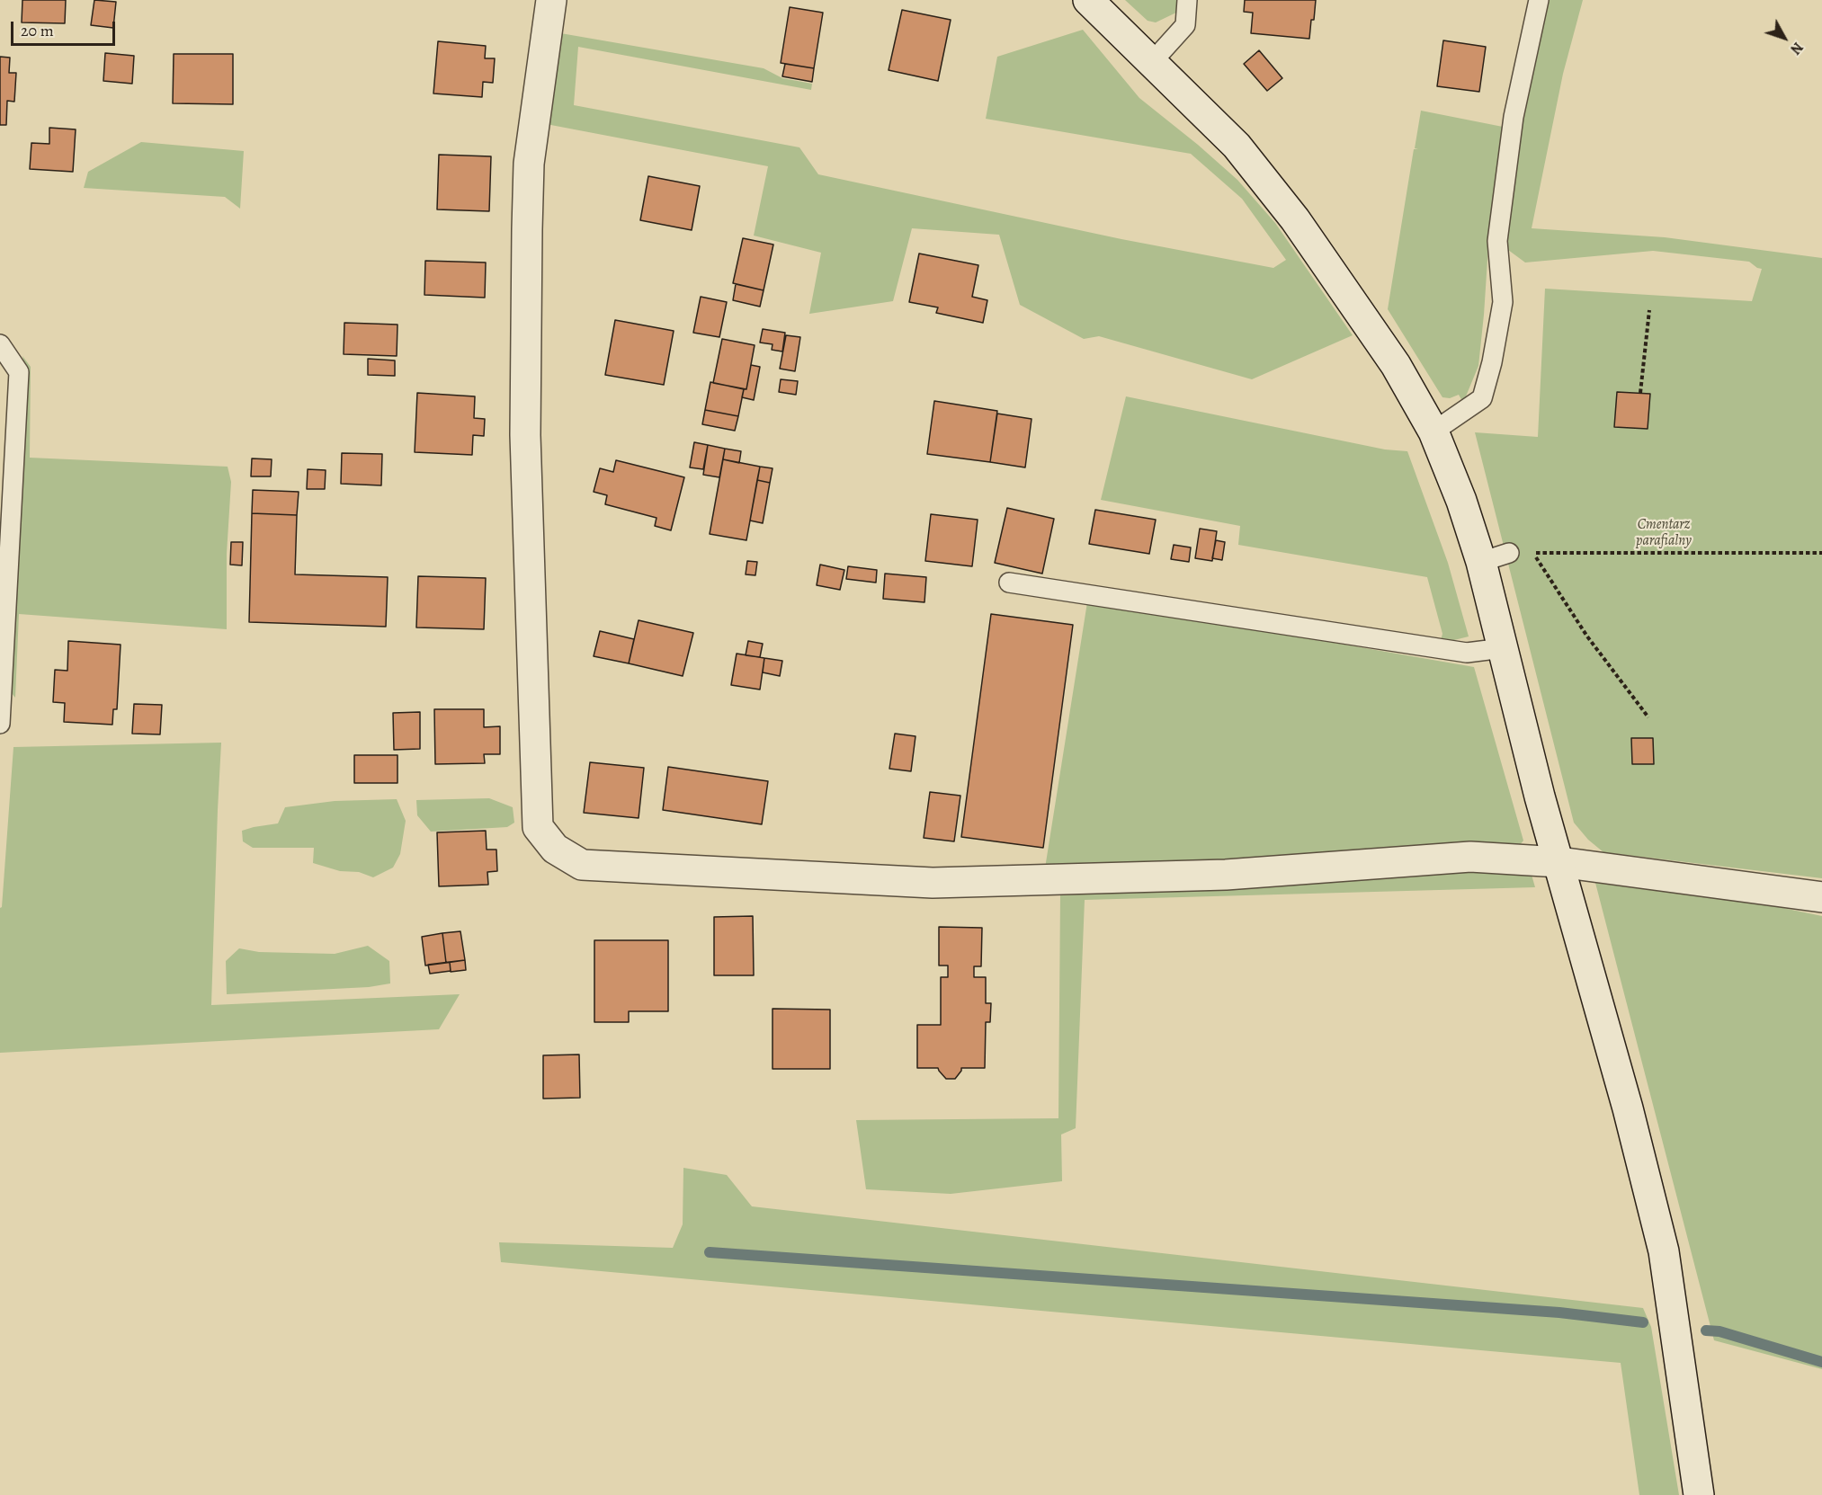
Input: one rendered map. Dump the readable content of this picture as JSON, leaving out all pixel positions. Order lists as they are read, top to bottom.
{
  "parks": ["Cmentarz parafialny"],
  "scale_bar": "20 m",
  "north": "bottom right"
}
